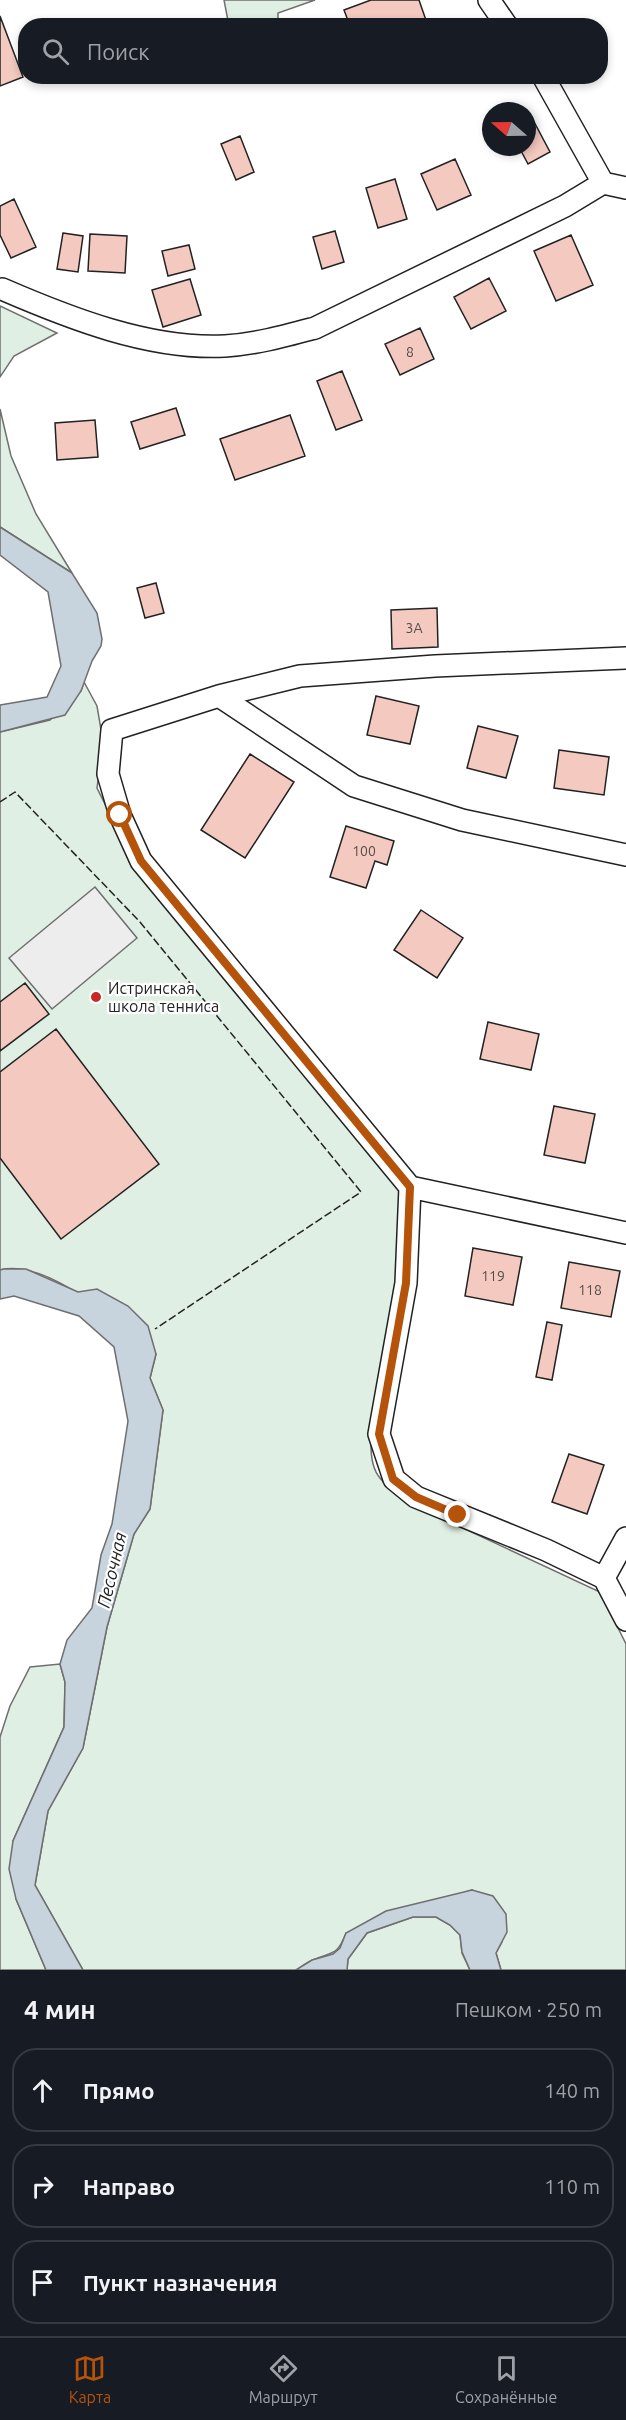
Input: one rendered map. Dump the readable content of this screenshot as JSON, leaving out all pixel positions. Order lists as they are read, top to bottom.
{
  "water": ["Песочная"],
  "places": ["Истринская школа тенниса"],
  "house_numbers": [
    "8",
    "3А",
    "100",
    "119",
    "118"
  ],
  "north": "left",
  "page": {
    "search": "Поиск",
    "heading": ["4 мин", "Пешком · 250 m"],
    "list": [
      ["Прямо", "140 m"],
      ["Направо", "110 m"],
      "Пункт назначения"
    ],
    "nav": ["Карта", "Маршрут", "Сохранённые"]
  }
}
